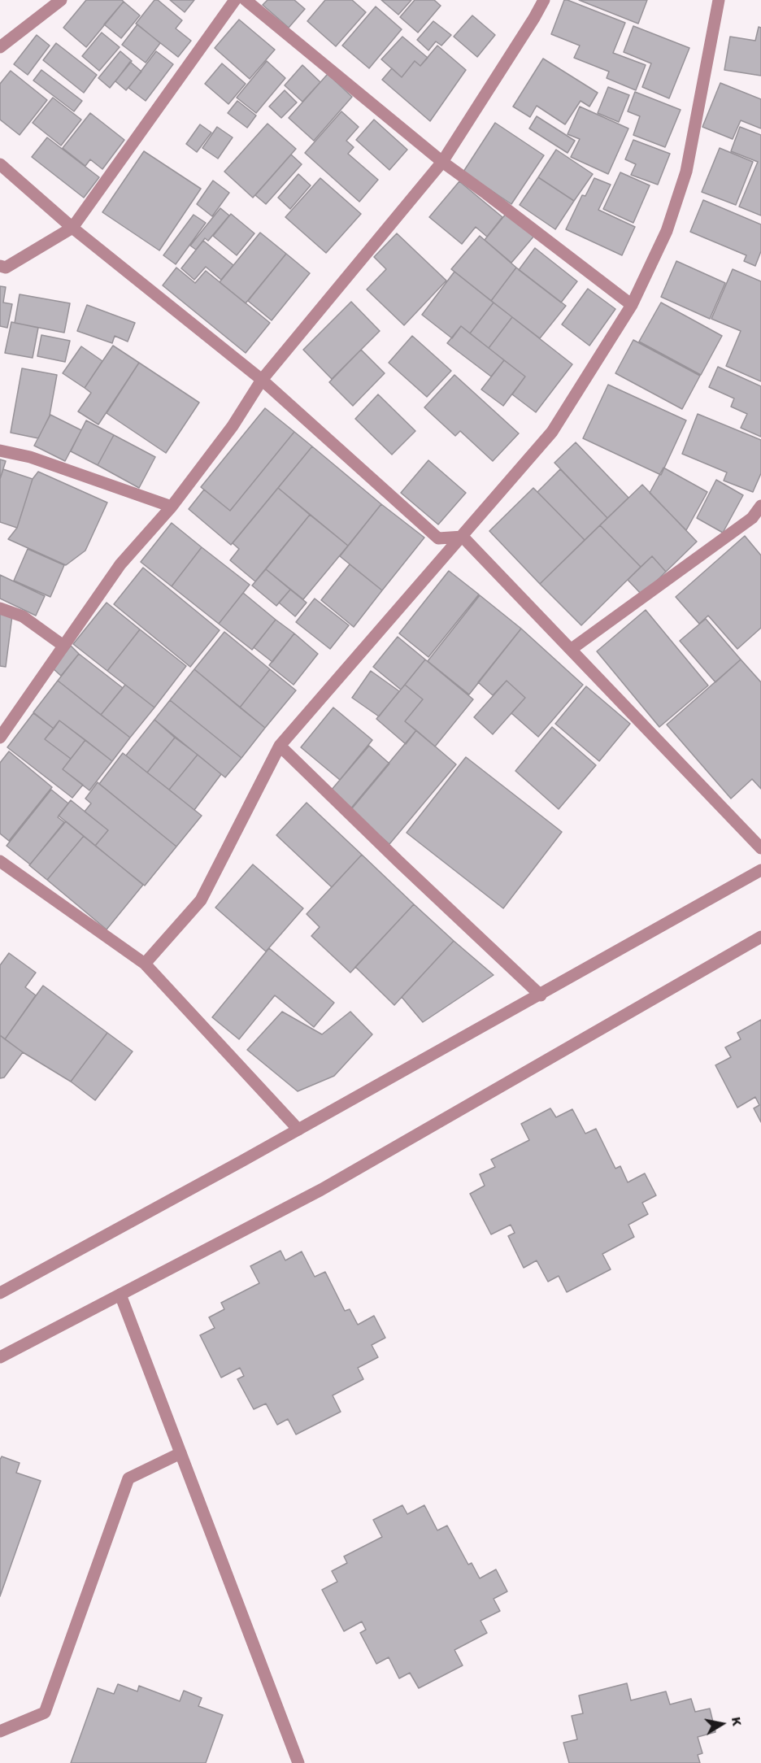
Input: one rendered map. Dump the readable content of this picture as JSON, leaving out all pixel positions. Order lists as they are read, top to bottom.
{
  "north": "right"
}
